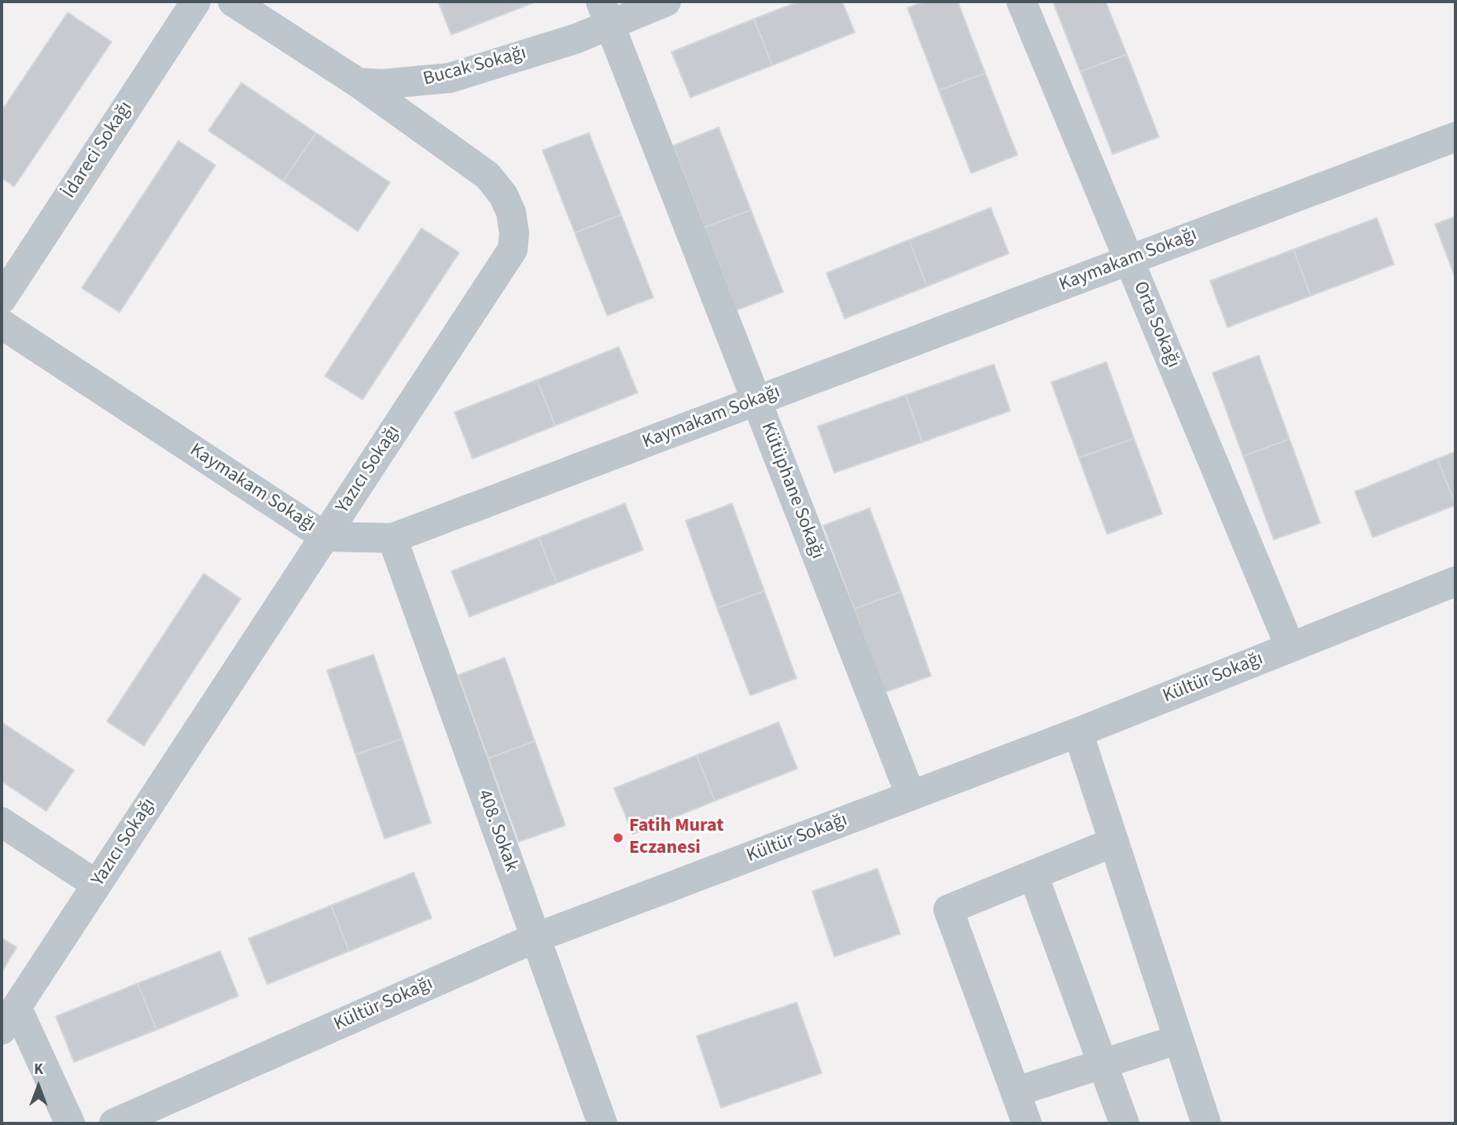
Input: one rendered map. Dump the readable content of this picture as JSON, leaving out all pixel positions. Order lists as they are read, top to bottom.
{
  "streets": {
    "street": [
      "Bucak Sokağı",
      "İdareci Sokağı",
      "Kaymakam Sokağı",
      "Orta Sokağı",
      "Yazıcı Sokağı",
      "Kütüphane Sokağı",
      "Kültür Sokağı",
      "408. Sokak"
    ]
  },
  "crossings": [
    ["Bucak Sokağı", "Yazıcı Sokağı"],
    ["Bucak Sokağı", "Kütüphane Sokağı"],
    ["Kaymakam Sokağı", "Orta Sokağı"],
    ["Kaymakam Sokağı", "Yazıcı Sokağı"],
    ["Kaymakam Sokağı", "Kütüphane Sokağı"],
    ["Kaymakam Sokağı", "408. Sokak"],
    ["Orta Sokağı", "Kültür Sokağı"],
    ["Kütüphane Sokağı", "Kültür Sokağı"],
    ["Kültür Sokağı", "408. Sokak"]
  ],
  "places": ["Fatih Murat Eczanesi"],
  "north": "top"
}
